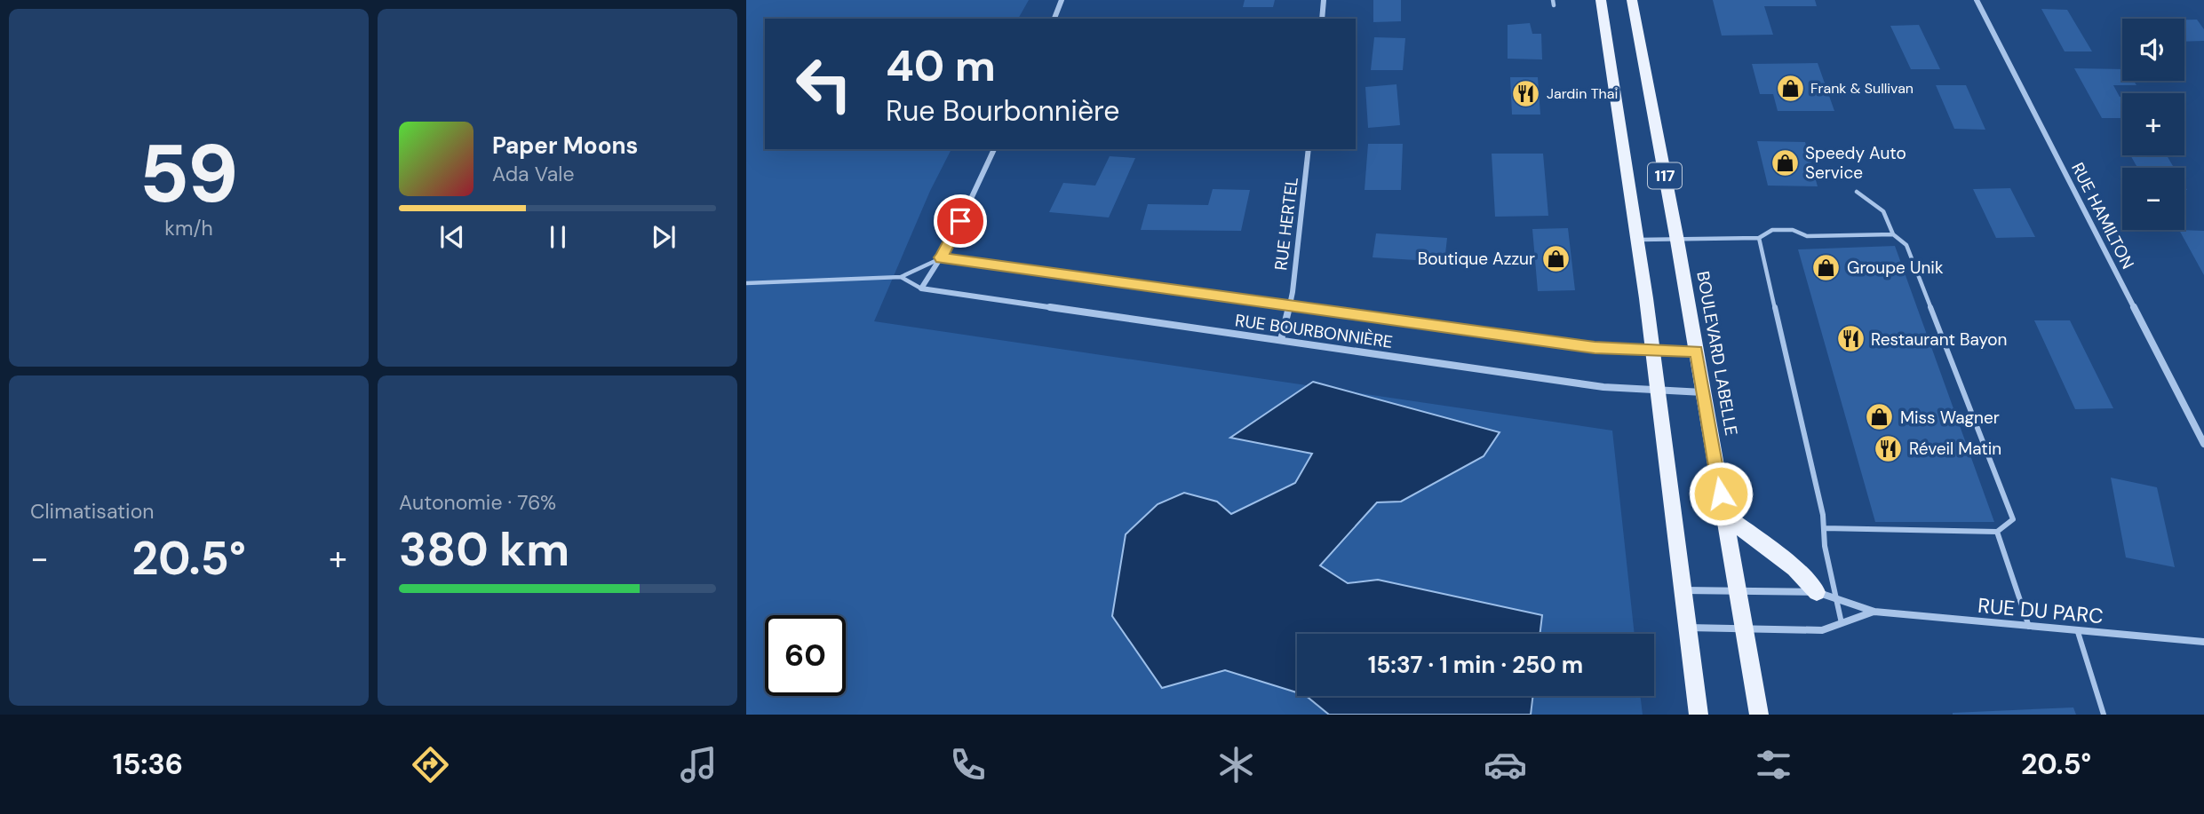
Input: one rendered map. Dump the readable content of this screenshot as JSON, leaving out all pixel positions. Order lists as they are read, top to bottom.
{
  "streets": {
    "main road": ["117", "BOULEVARD LABELLE"],
    "street": [
      "RUE HAMILTON",
      "RUE HERTEL",
      "RUE BOURBONNIÈRE",
      "RUE DU PARC"
    ]
  },
  "crossings": [
    ["117", "RUE BOURBONNIÈRE"],
    ["117", "RUE DU PARC"],
    ["RUE HERTEL", "RUE BOURBONNIÈRE"],
    ["RUE BOURBONNIÈRE", "BOULEVARD LABELLE"],
    ["BOULEVARD LABELLE", "RUE DU PARC"]
  ],
  "places": {
    "shop": [
      "Frank & Sullivan",
      "Speedy Auto Service",
      "Boutique Azzur",
      "Groupe Unik",
      "Miss Wagner"
    ],
    "restaurant": ["Jardin Thai", "Restaurant Bayon", "Réveil Matin"]
  },
  "page": {
    "tile": [
      ["59", "km/h"],
      "Climatisation",
      ["Autonomie · 76%", "380 km"]
    ],
    "map_buttons": ["+", "−"],
    "turn": ["40 m", "Rue Bourbonnière"],
    "song": ["Paper Moons", "Ada Vale"],
    "heat": ["−", "20.5°", "+"],
    "limit": "60",
    "trip": "15:37 · 1 min · 250 m",
    "tabs": ["15:36", "20.5°"]
  }
}
